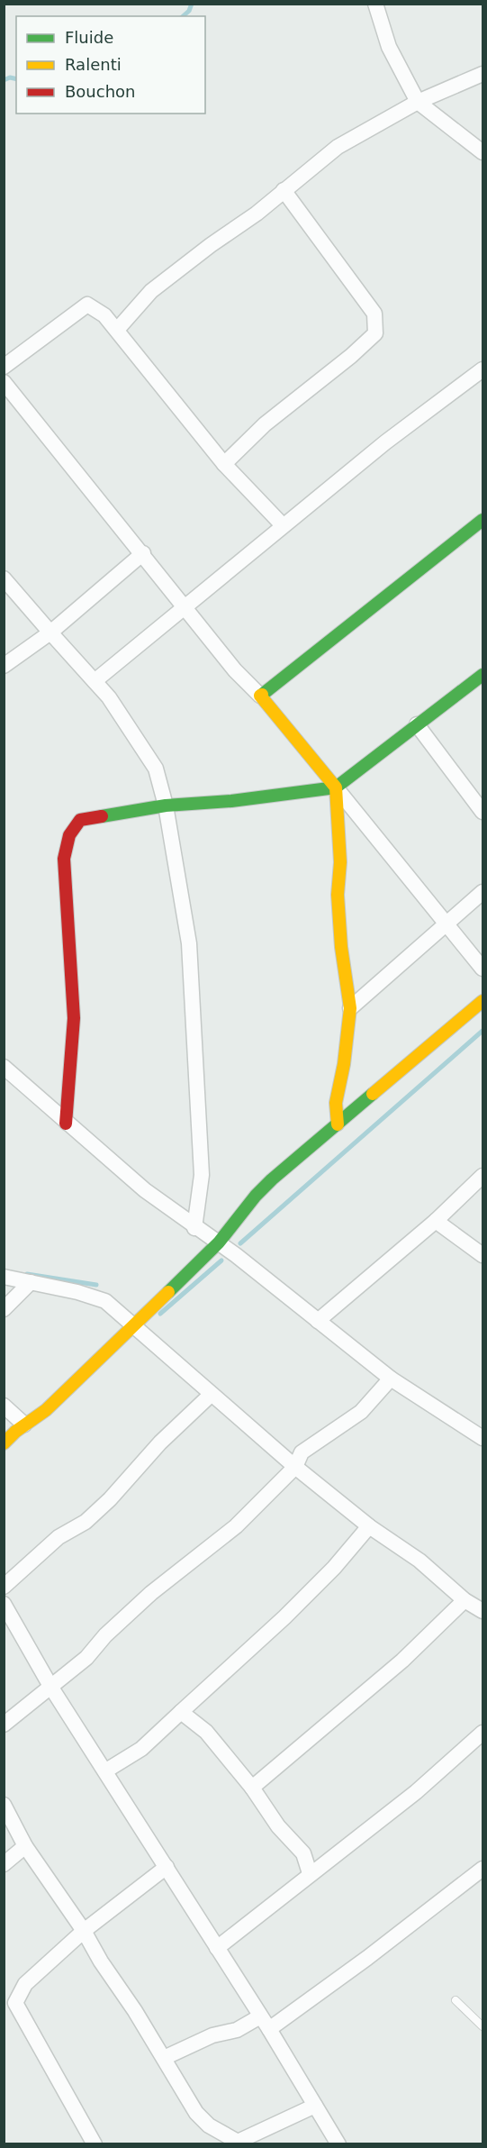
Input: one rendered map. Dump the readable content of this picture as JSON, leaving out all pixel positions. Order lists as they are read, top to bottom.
{
  "legend": ["Fluide", "Ralenti", "Bouchon"]
}
